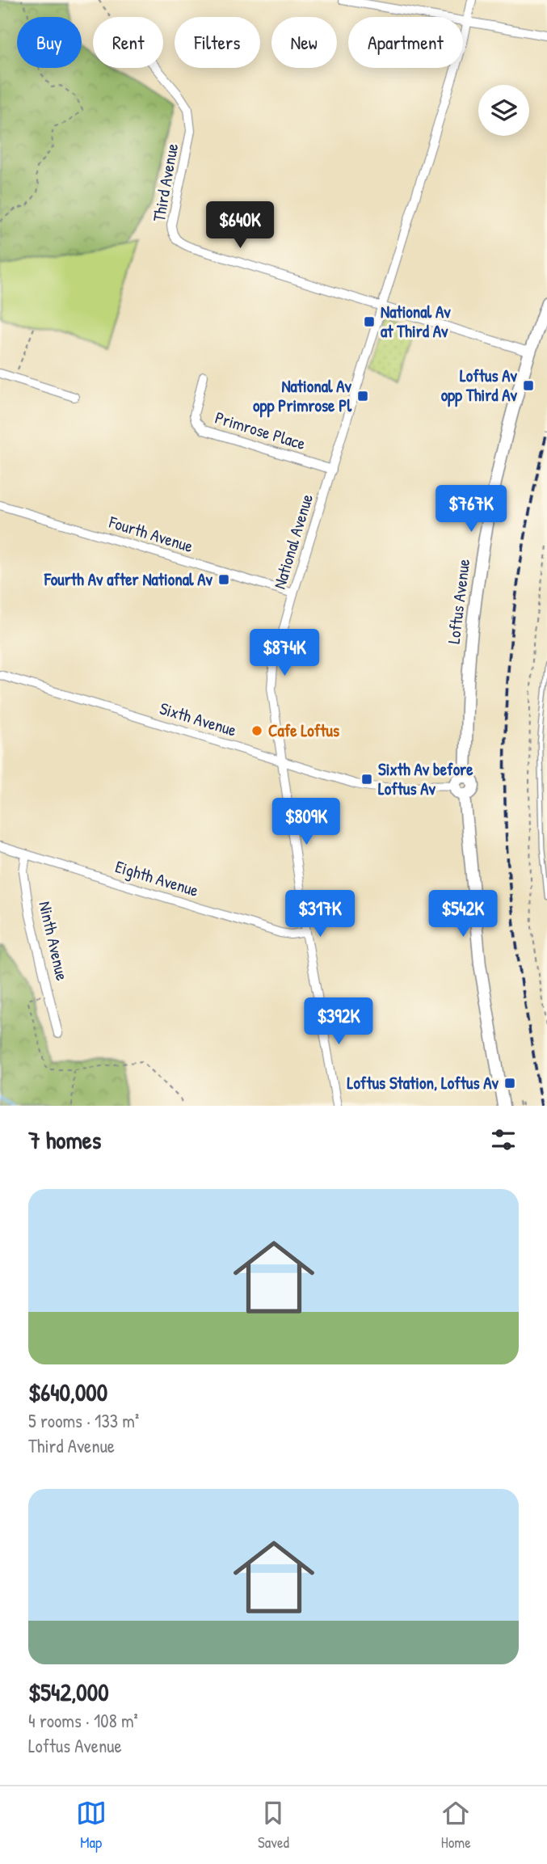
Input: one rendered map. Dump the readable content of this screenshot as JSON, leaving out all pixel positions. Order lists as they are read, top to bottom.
{
  "streets": {
    "street": [
      "Third Avenue",
      "Primrose Place",
      "Fourth Avenue",
      "National Avenue",
      "Loftus Avenue",
      "Sixth Avenue",
      "Eighth Avenue",
      "Ninth Avenue"
    ]
  },
  "crossings": [
    ["Third Avenue", "National Avenue"],
    ["Third Avenue", "Loftus Avenue"],
    ["Primrose Place", "National Avenue"],
    ["Fourth Avenue", "National Avenue"],
    ["National Avenue", "Sixth Avenue"],
    ["National Avenue", "Eighth Avenue"],
    ["Loftus Avenue", "Sixth Avenue"],
    ["Eighth Avenue", "Ninth Avenue"]
  ],
  "places": {
    "transit": [
      "National Av at Third Av",
      "Loftus Av opp Third Av",
      "National Av opp Primrose Pl",
      "Fourth Av after National Av",
      "Sixth Av before Loftus Av",
      "Loftus Station, Loftus Av"
    ],
    "other": ["Cafe Loftus"]
  },
  "page": {
    "chip": [
      "Buy",
      "Rent",
      "Filters",
      "New",
      "Apartment"
    ],
    "price": [
      "$640K",
      "$767K",
      "$874K",
      "$809K",
      "$317K",
      "$542K",
      "$392K"
    ],
    "heading": "7 homes",
    "list": [
      {
        "name": "$640,000",
        "note": "5 rooms · 133 m² · Third Avenue"
      },
      {
        "name": "$542,000",
        "note": "4 rooms · 108 m² · Loftus Avenue"
      }
    ],
    "tabs": ["Map", "Saved", "Home"]
  }
}
